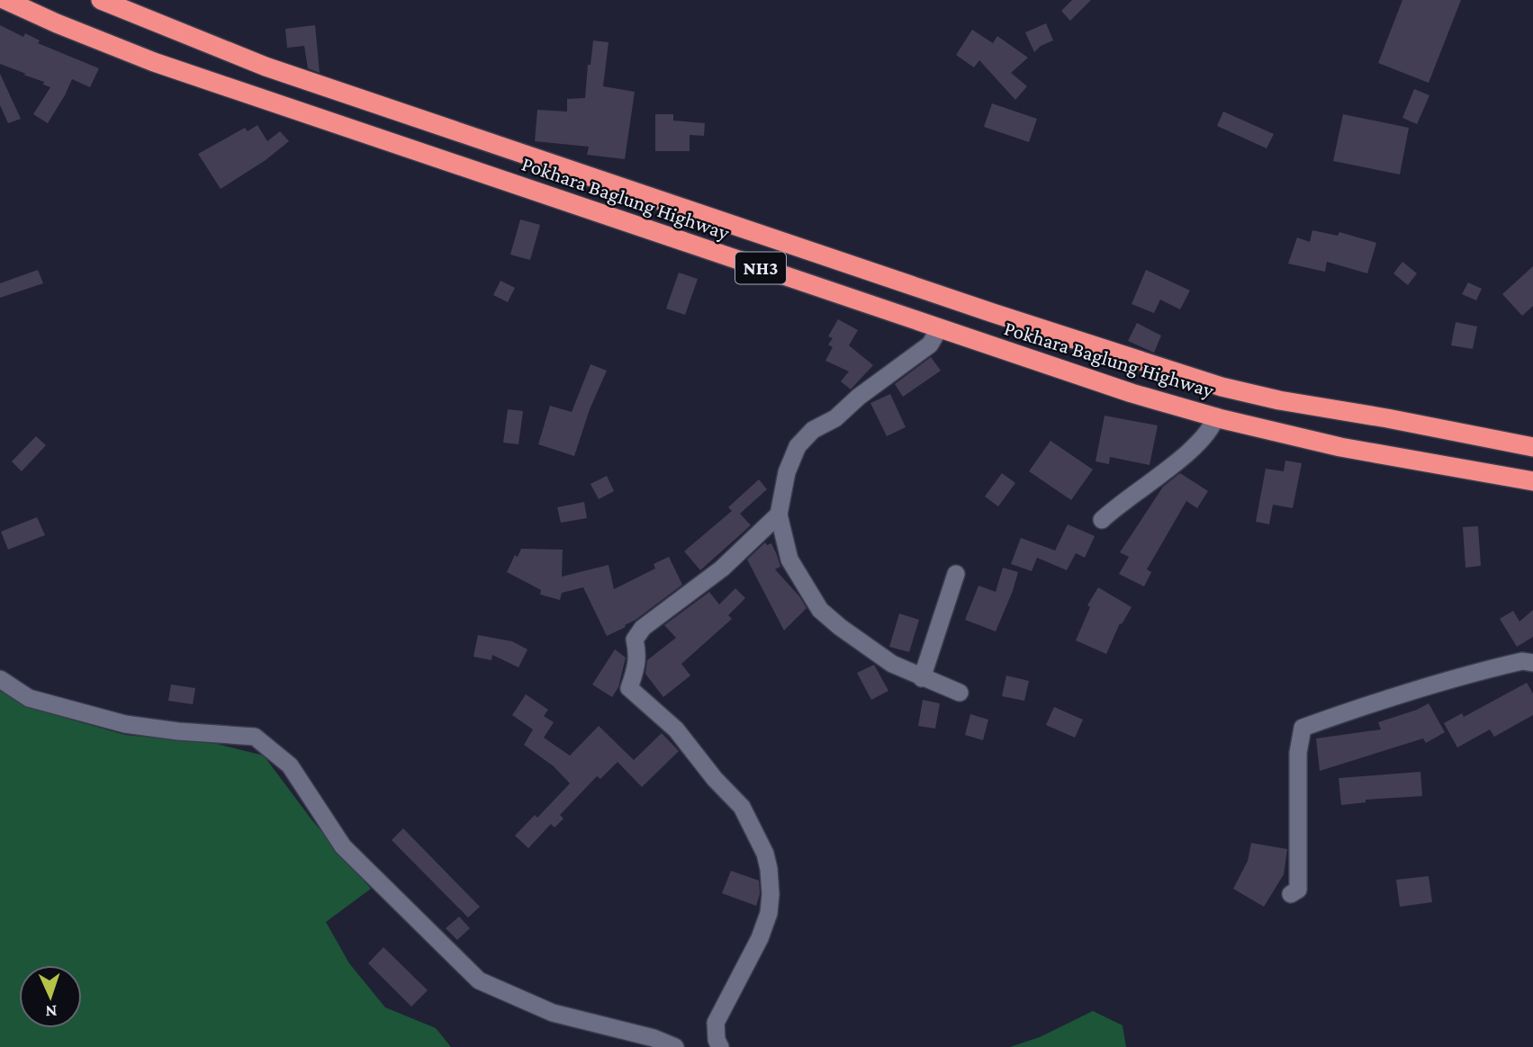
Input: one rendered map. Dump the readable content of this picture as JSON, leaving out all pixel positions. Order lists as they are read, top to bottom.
{
  "streets": {
    "highway": ["Pokhara Baglung Highway", "NH3"]
  },
  "north": "bottom"
}
